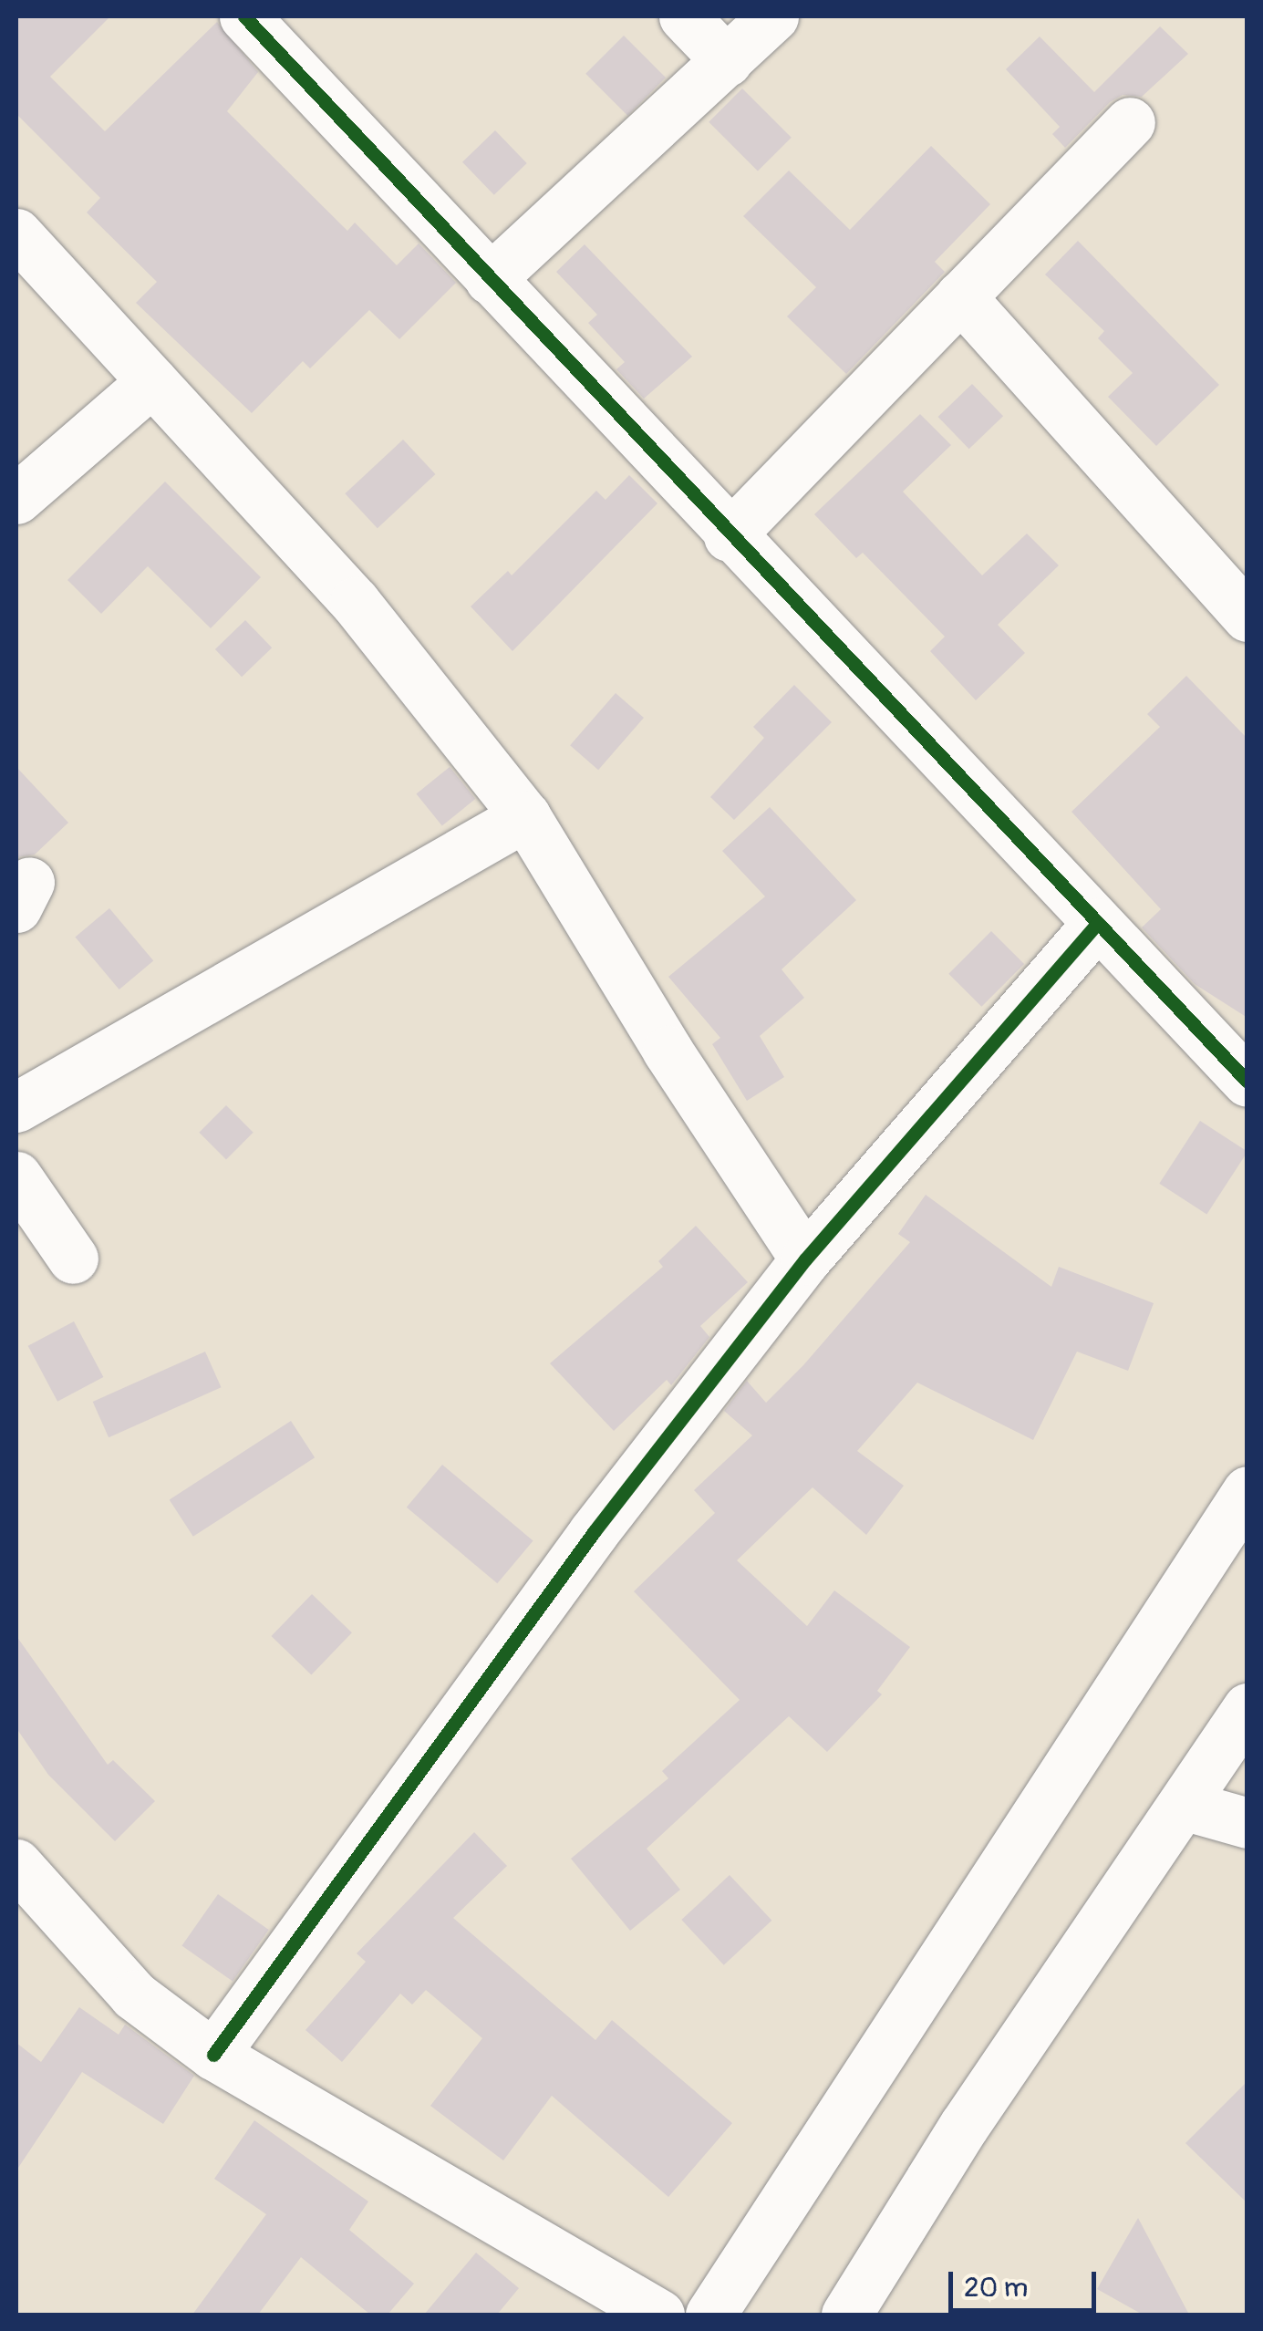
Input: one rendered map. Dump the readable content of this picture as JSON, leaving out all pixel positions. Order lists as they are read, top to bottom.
{
  "scale_bar": "20 m"
}
